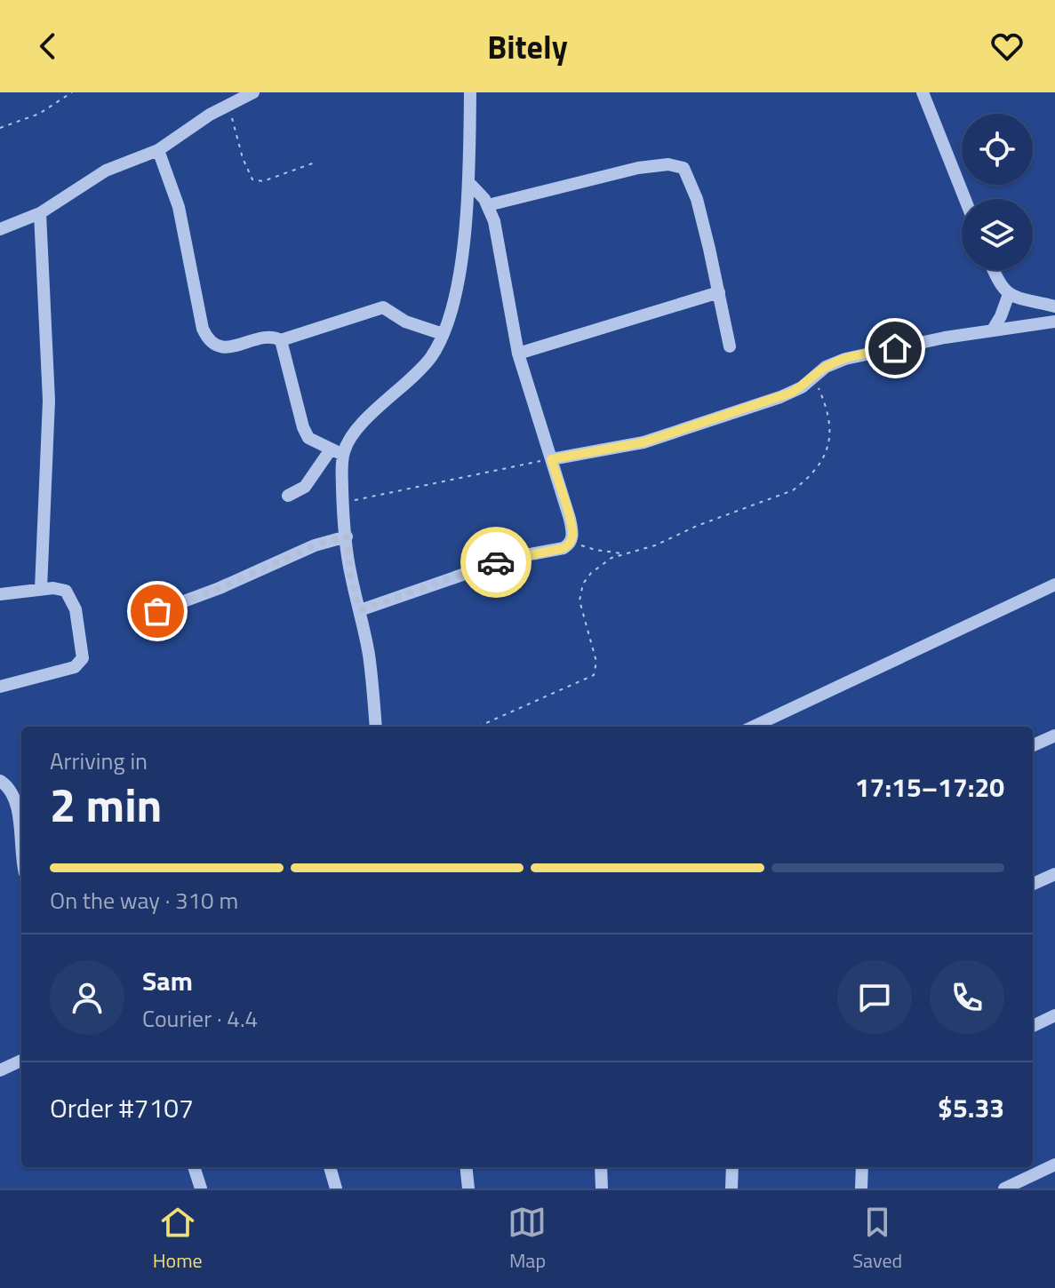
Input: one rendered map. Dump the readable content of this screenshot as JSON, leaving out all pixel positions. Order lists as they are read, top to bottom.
{
  "page": {
    "header": "Bitely",
    "heading": ["2 min", "Arriving in", "17:15–17:20"],
    "panel": [
      "Sam",
      "Courier · 4.4",
      "Order #7107",
      "$5.33"
    ],
    "bar": "On the way · 310 m",
    "tabs": ["Home", "Map", "Saved"]
  }
}
